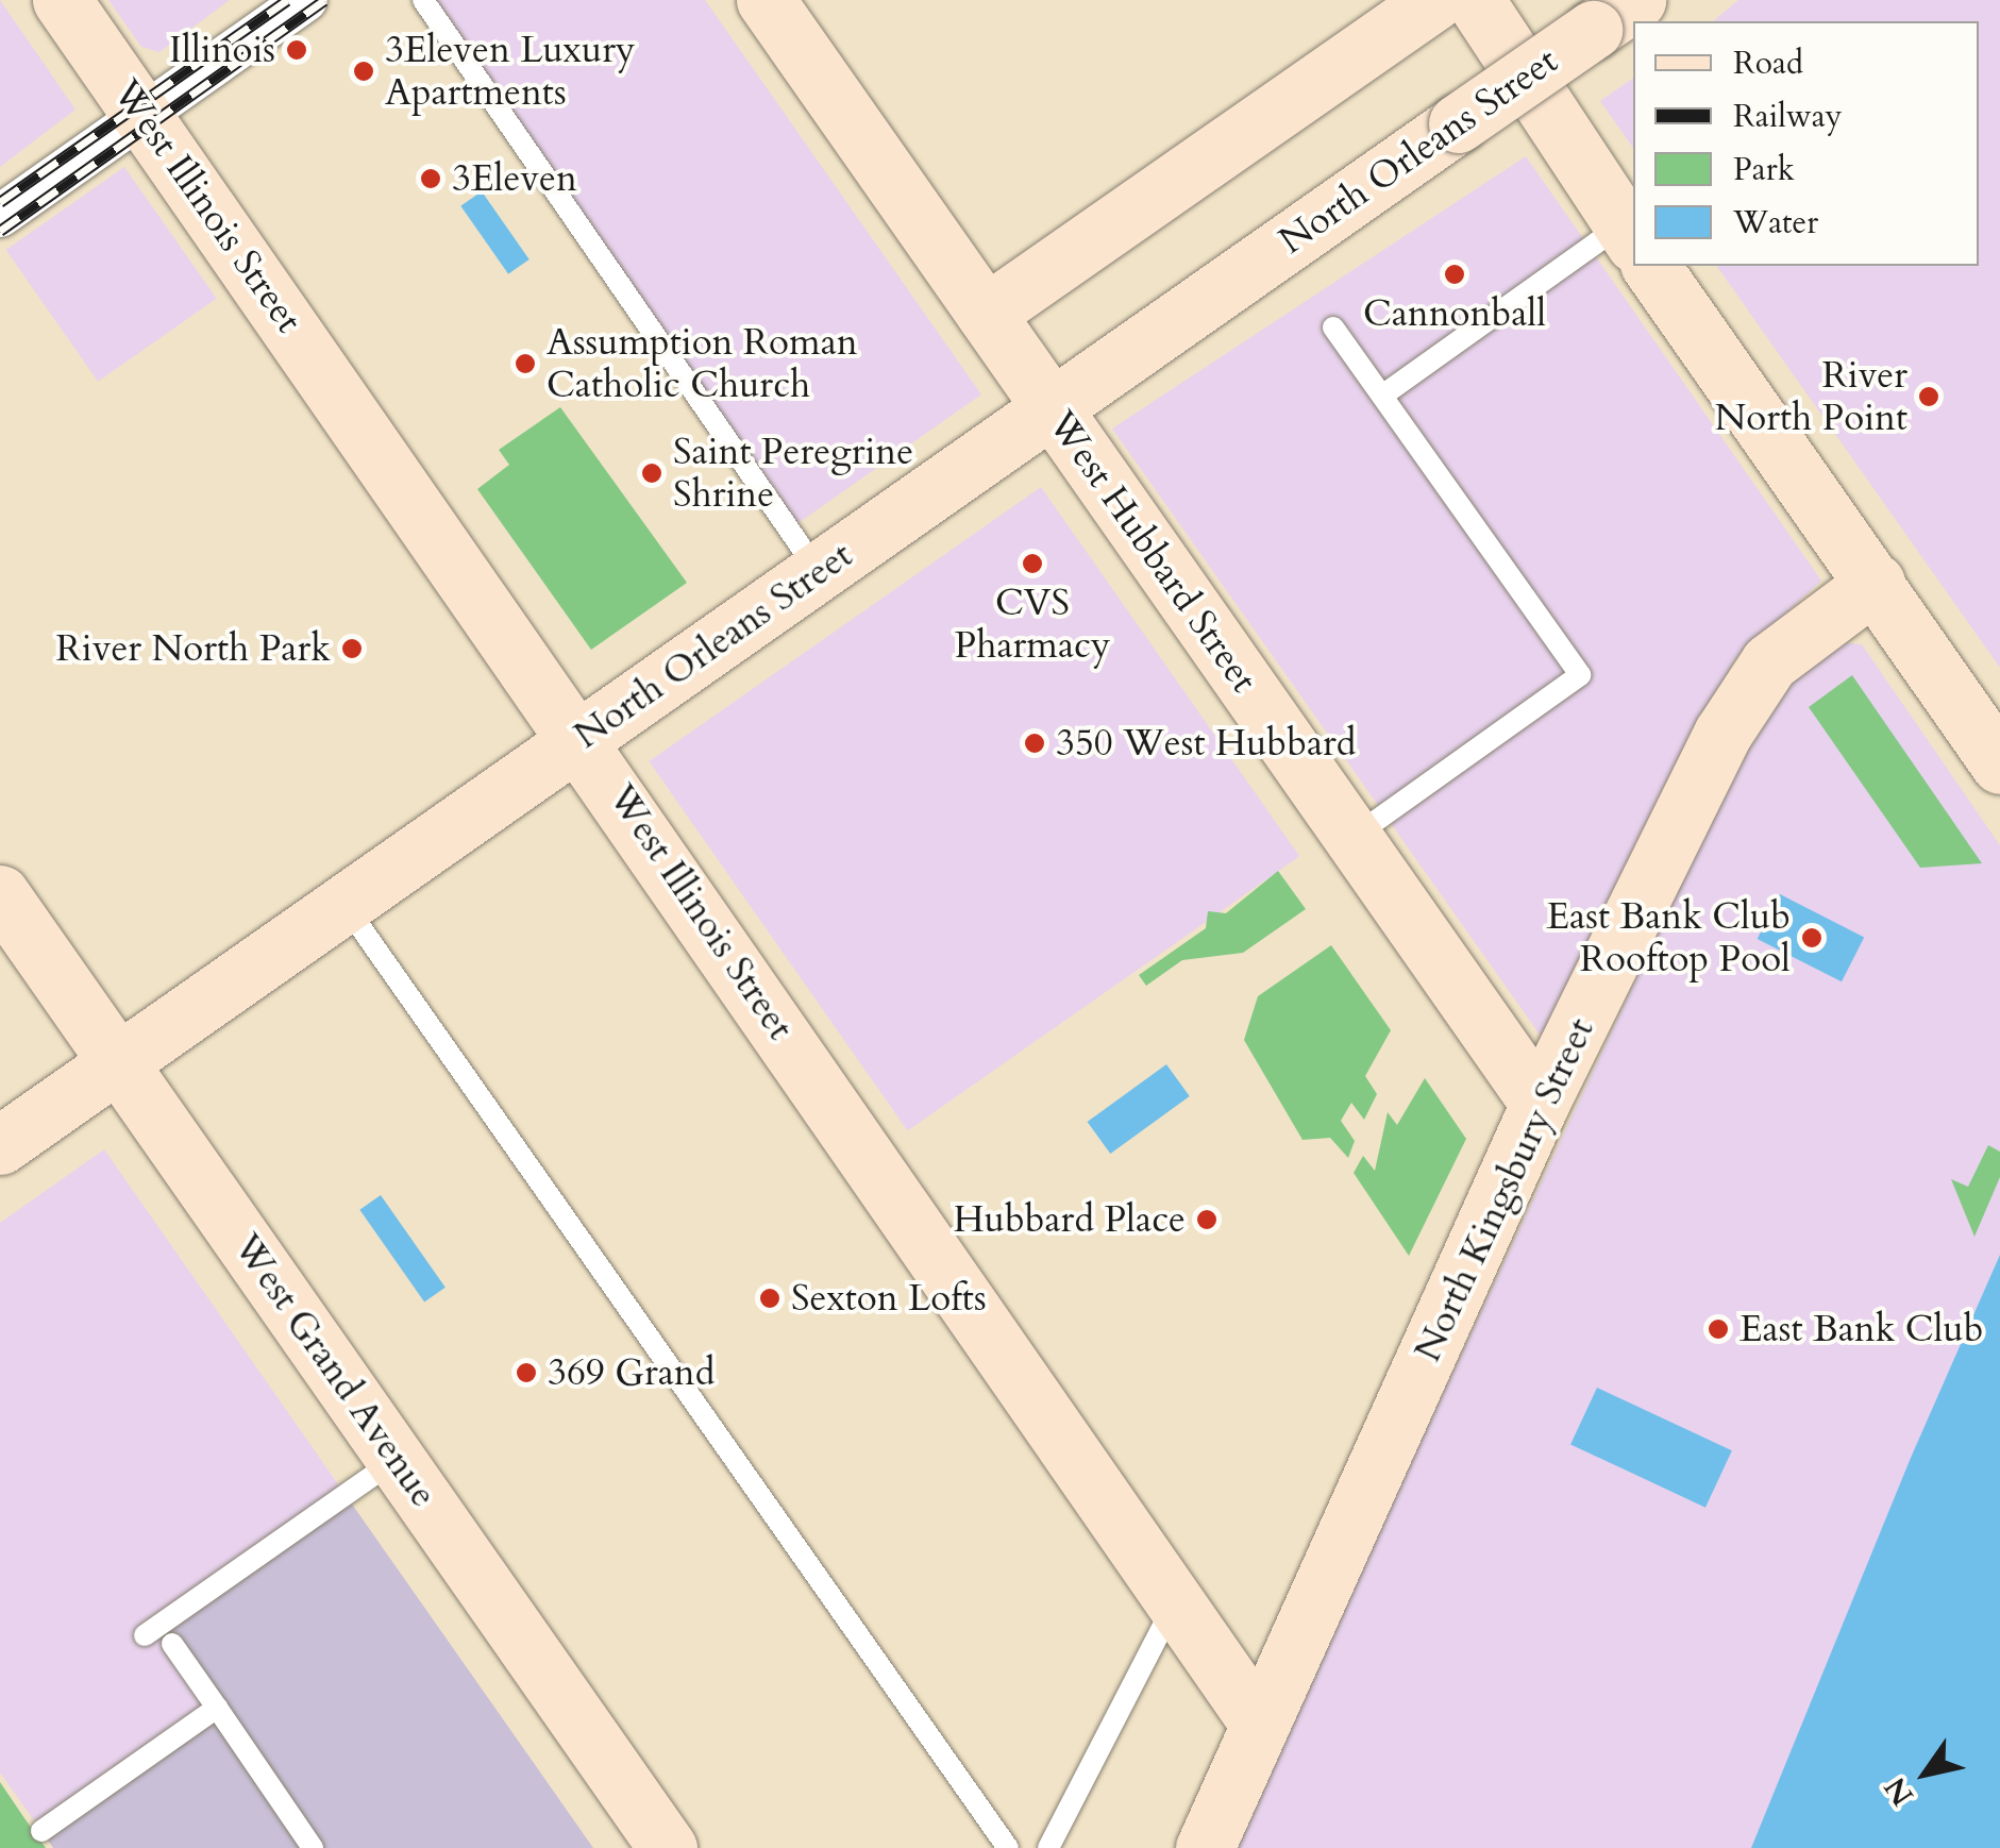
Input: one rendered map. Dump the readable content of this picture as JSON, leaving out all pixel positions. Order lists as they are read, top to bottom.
{
  "streets": {
    "main road": [
      "North Orleans Street",
      "West Illinois Street",
      "West Hubbard Street",
      "North Kingsbury Street",
      "West Grand Avenue"
    ]
  },
  "crossings": [
    ["North Orleans Street", "West Illinois Street"],
    ["North Orleans Street", "West Hubbard Street"],
    ["North Orleans Street", "West Grand Avenue"],
    ["West Illinois Street", "North Kingsbury Street"],
    ["West Hubbard Street", "North Kingsbury Street"]
  ],
  "places": [
    "Illinois",
    "3Eleven Luxury Apartments",
    "3Eleven",
    "Cannonball",
    "Assumption Roman Catholic Church",
    "River North Point",
    "Saint Peregrine Shrine",
    "CVS Pharmacy",
    "River North Park",
    "350 West Hubbard",
    "East Bank Club Rooftop Pool",
    "Hubbard Place",
    "Sexton Lofts",
    "East Bank Club",
    "369 Grand"
  ],
  "legend": [
    "Road",
    "Railway",
    "Park",
    "Water"
  ],
  "north": "bottom left"
}
